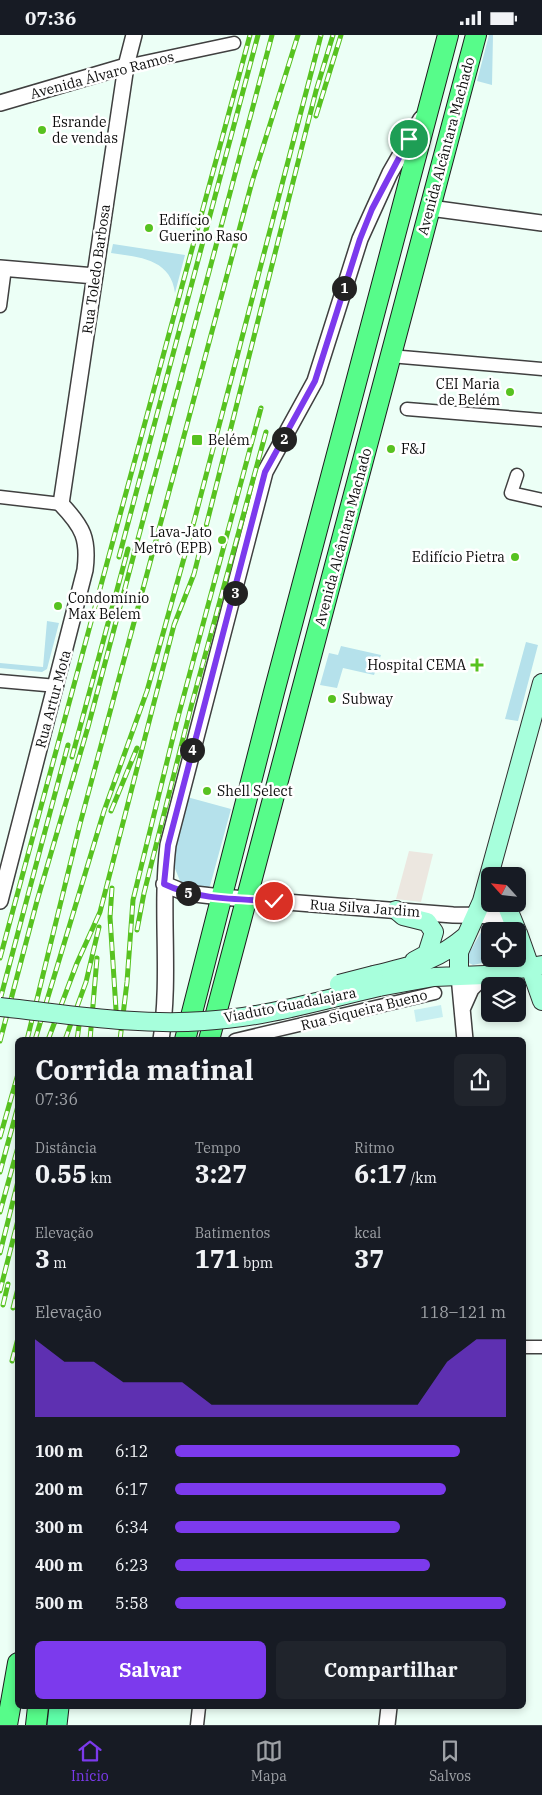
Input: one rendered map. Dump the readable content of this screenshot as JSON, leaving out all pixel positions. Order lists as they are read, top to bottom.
{
  "streets": {
    "highway": ["Avenida Alcântara Machado"],
    "main road": ["Viaduto Guadalajara"],
    "street": [
      "Avenida Álvaro Ramos",
      "Rua Toledo Barbosa",
      "Rua Artur Mota",
      "Rua Silva Jardim",
      "Rua Siqueira Bueno"
    ]
  },
  "crossings": [
    ["Avenida Álvaro Ramos", "Rua Toledo Barbosa"],
    ["Avenida Alcântara Machado", "Rua Silva Jardim"],
    ["Rua Toledo Barbosa", "Rua Artur Mota"]
  ],
  "places": {
    "other": [
      "Esrande de vendas",
      "Edifício Guerino Raso",
      "CEI Maria de Belém",
      "F&J",
      "Lava-Jato Metrô (EPB)",
      "Edifício Pietra",
      "Condomínio Max Belem",
      "Subway",
      "Shell Select"
    ],
    "transit": ["Belém"],
    "health": ["Hospital CEMA"]
  },
  "north": "top left",
  "page": {
    "status": "07:36",
    "pins": [
      "1",
      "2",
      "3",
      "4",
      "5"
    ],
    "heading": ["Corrida matinal", "07:36"],
    "stats": [
      ["Distância", "0.55 km"],
      ["Tempo", "3:27"],
      ["Ritmo", "6:17 /km"],
      ["Elevação", "3 m"],
      ["Batimentos", "171 bpm"],
      ["kcal", "37"]
    ],
    "chart": ["Elevação", "118–121 m"],
    "list": [
      {
        "name": "100 m",
        "note": "6:12"
      },
      {
        "name": "200 m",
        "note": "6:17"
      },
      {
        "name": "300 m",
        "note": "6:34"
      },
      {
        "name": "400 m",
        "note": "6:23"
      },
      {
        "name": "500 m",
        "note": "5:58"
      }
    ],
    "buttons": ["Salvar", "Compartilhar"],
    "tabs": ["Início", "Mapa", "Salvos"]
  }
}
